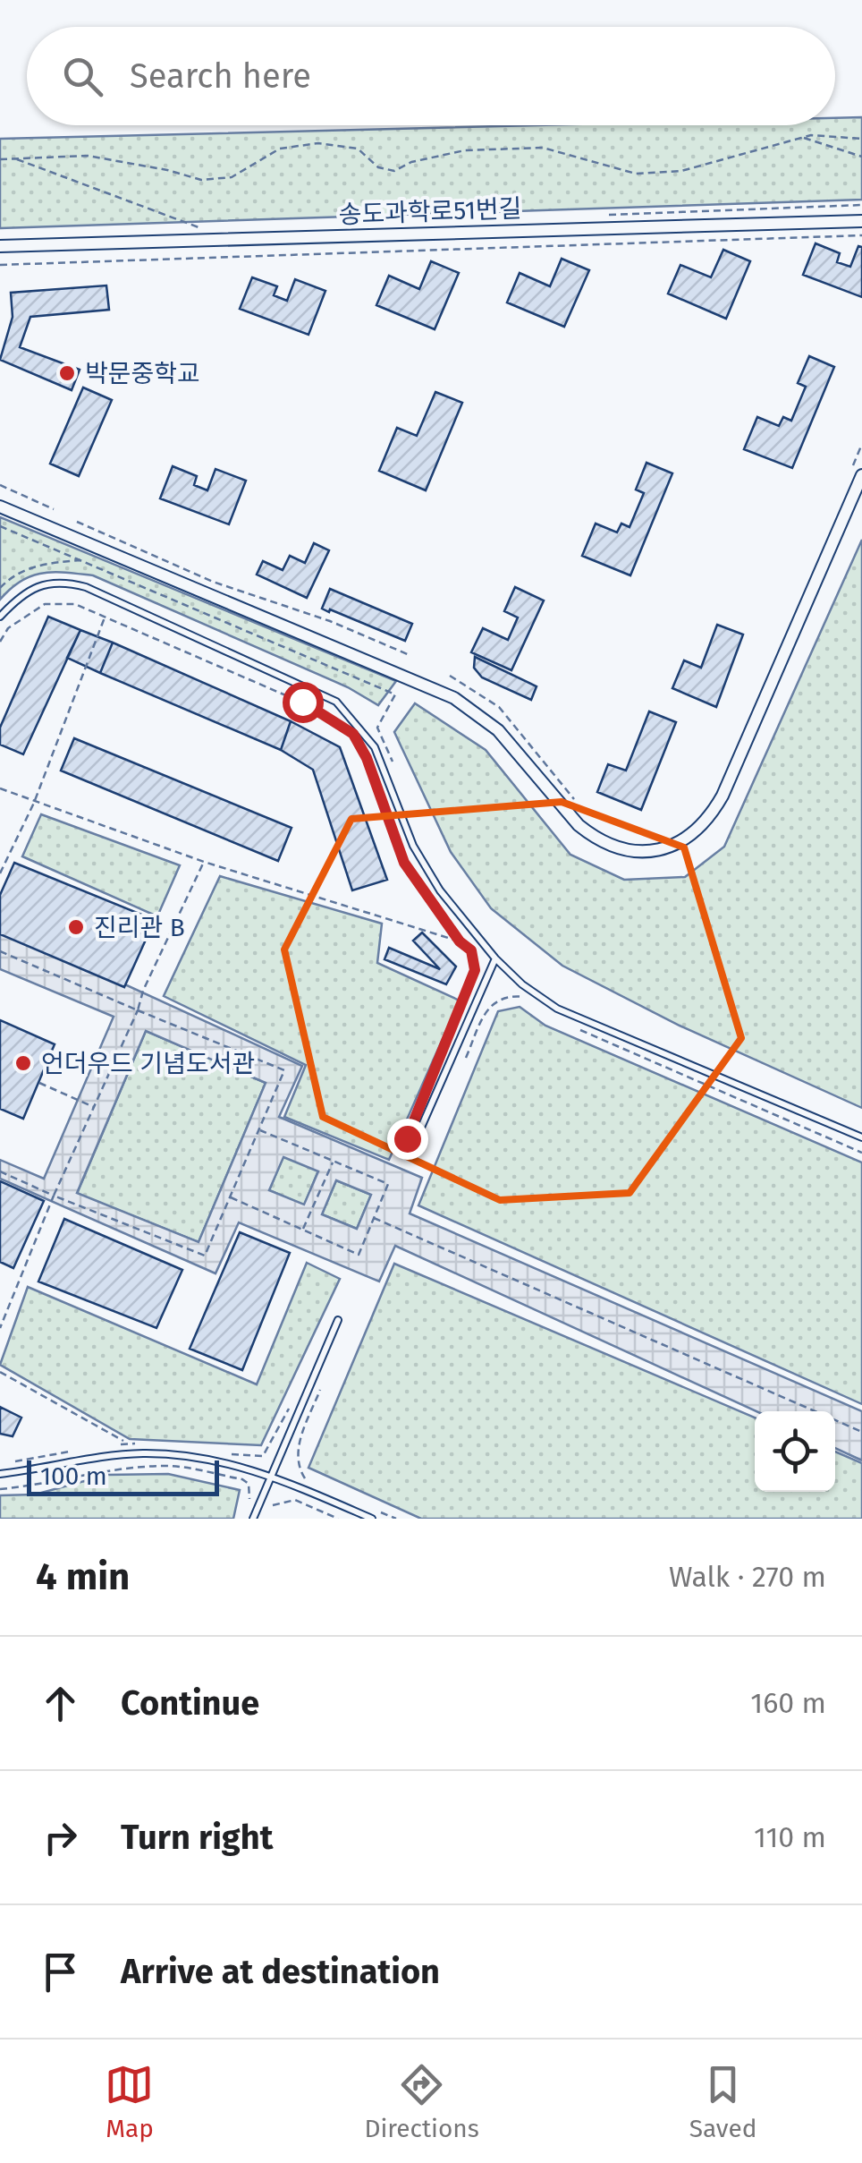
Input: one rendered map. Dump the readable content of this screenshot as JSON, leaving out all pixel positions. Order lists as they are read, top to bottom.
{
  "streets": {
    "street": ["송도과학로51번길"]
  },
  "places": ["박문중학교", "진리관 B", "언더우드 기념도서관"],
  "scale_bar": "100 m",
  "page": {
    "search": "Search here",
    "scale": "100 m",
    "heading": ["4 min", "Walk · 270 m"],
    "list": [
      ["Continue", "160 m"],
      ["Turn right", "110 m"],
      "Arrive at destination"
    ],
    "nav": ["Map", "Directions", "Saved"]
  }
}
